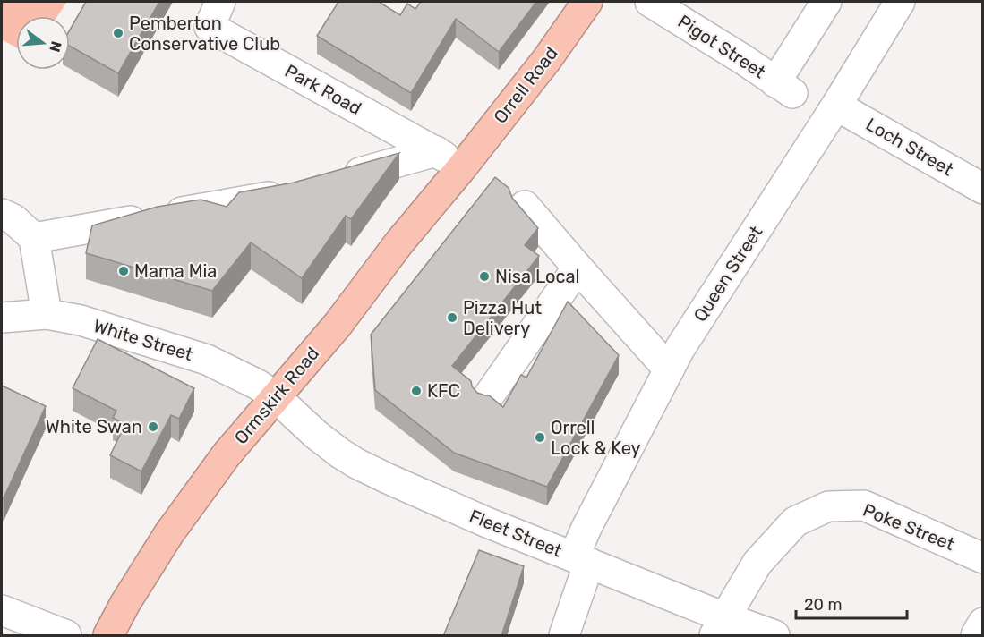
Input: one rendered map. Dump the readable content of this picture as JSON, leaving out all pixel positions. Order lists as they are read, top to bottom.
{
  "streets": {
    "highway": ["Orrell Road", "Ormskirk Road"],
    "street": [
      "Pigot Street",
      "Park Road",
      "Loch Street",
      "Queen Street",
      "White Street",
      "Poke Street",
      "Fleet Street"
    ]
  },
  "crossings": [
    ["Orrell Road", "Park Road"],
    ["Orrell Road", "Ormskirk Road"],
    ["Park Road", "Ormskirk Road"],
    ["Loch Street", "Queen Street"],
    ["Queen Street", "Fleet Street"],
    ["White Street", "Ormskirk Road"],
    ["White Street", "Fleet Street"],
    ["Ormskirk Road", "Fleet Street"],
    ["Poke Street", "Fleet Street"]
  ],
  "places": [
    "Pemberton Conservative Club",
    "Mama Mia",
    "Nisa Local",
    "Pizza Hut Delivery",
    "KFC",
    "White Swan",
    "Orrell Lock & Key"
  ],
  "scale_bar": "20 m",
  "north": "right"
}
